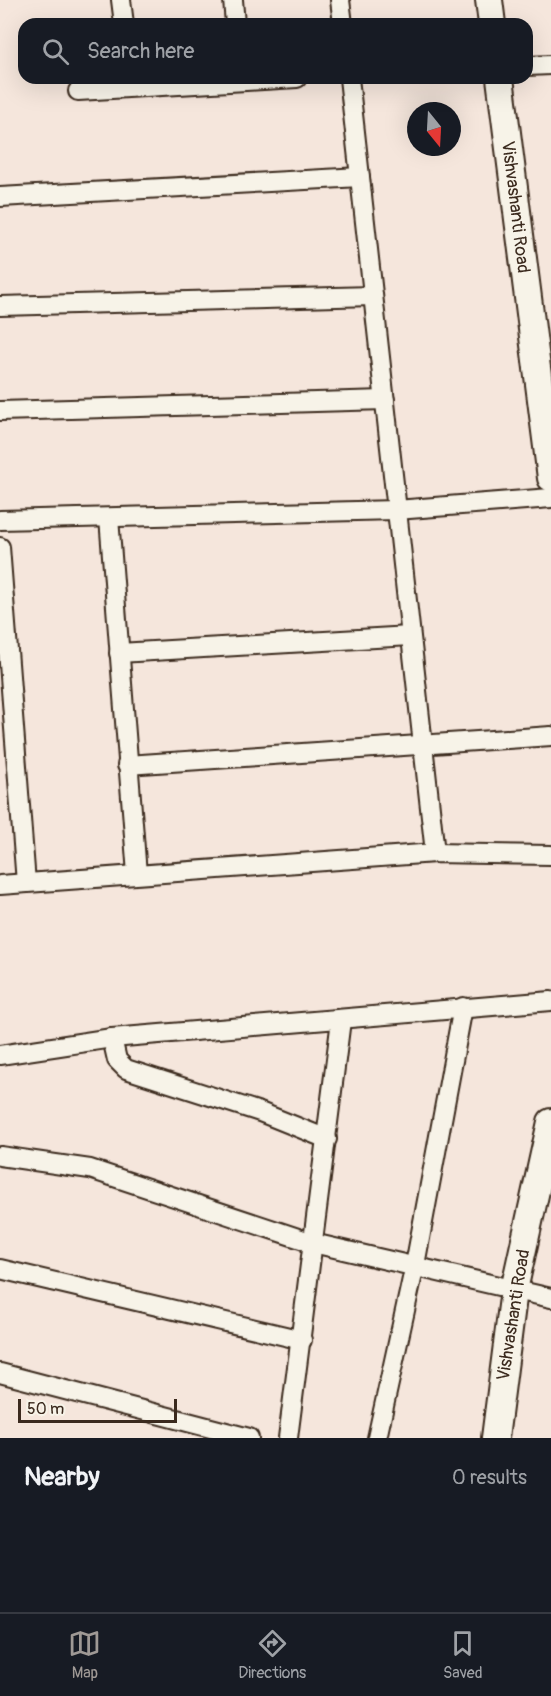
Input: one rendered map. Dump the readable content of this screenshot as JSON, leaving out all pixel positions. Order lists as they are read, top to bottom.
{
  "streets": {
    "street": ["Vishvashanti Road"]
  },
  "scale_bar": "50 m",
  "north": "bottom",
  "page": {
    "search": "Search here",
    "scale": "50 m",
    "heading": ["Nearby", "0 results"],
    "nav": ["Map", "Directions", "Saved"]
  }
}
